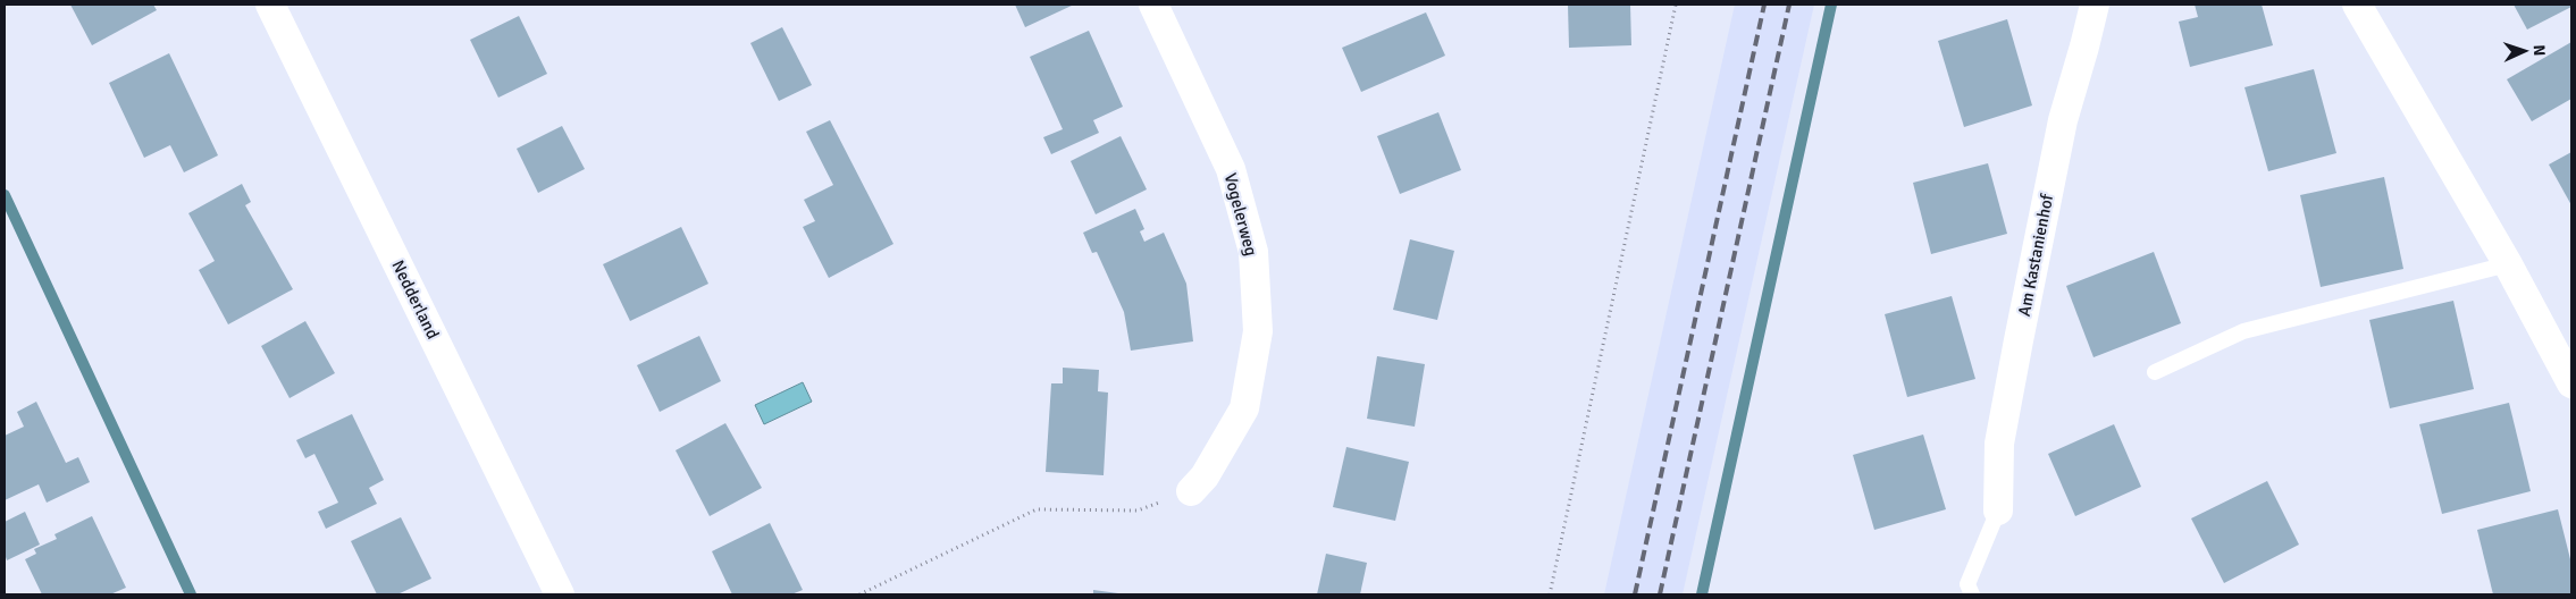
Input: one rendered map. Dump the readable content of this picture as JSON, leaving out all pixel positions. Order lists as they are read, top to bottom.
{
  "streets": {
    "street": ["Vogelerweg", "Am Kastanienhof", "Nedderland"]
  },
  "north": "right"
}
